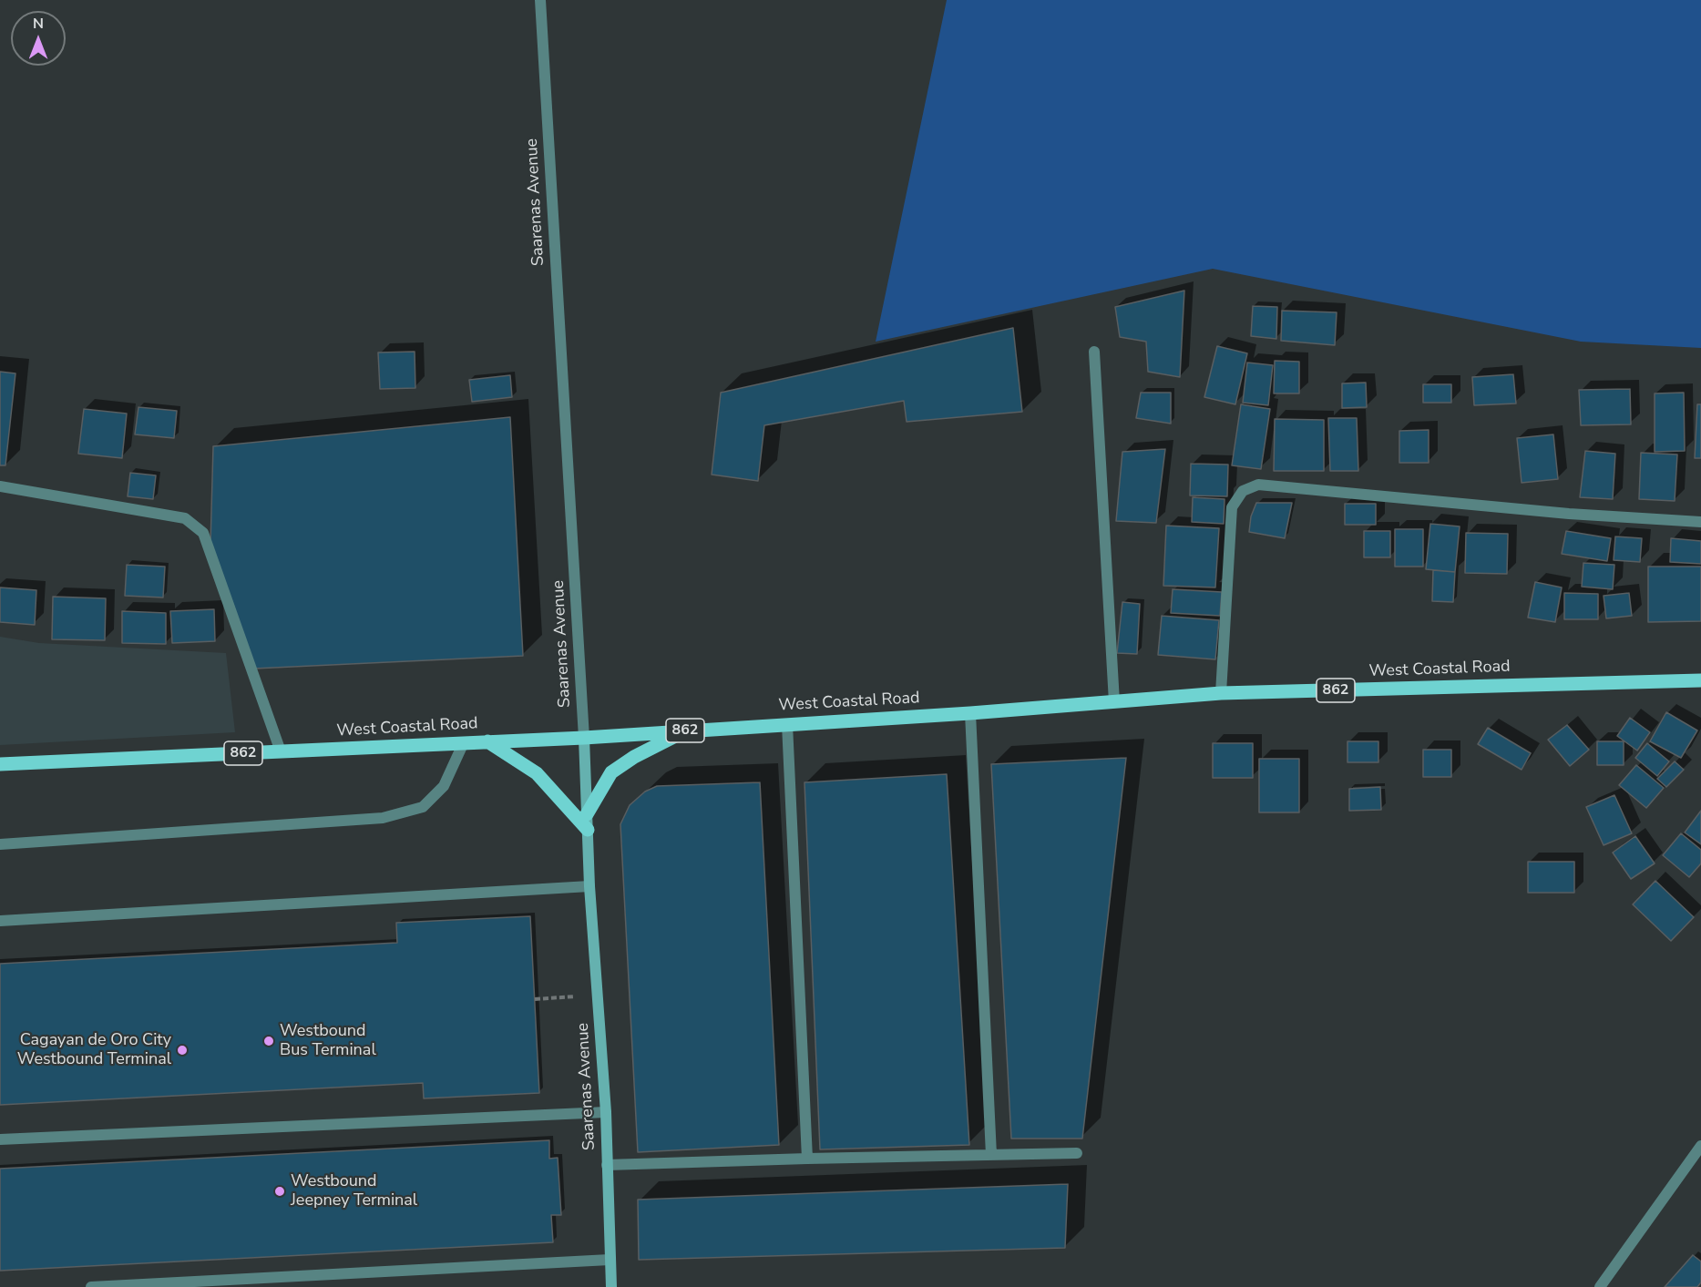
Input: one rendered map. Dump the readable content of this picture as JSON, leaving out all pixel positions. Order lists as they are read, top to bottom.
{
  "streets": {
    "main road": ["Saarenas Avenue", "West Coastal Road", "862"]
  },
  "crossings": [
    ["Saarenas Avenue", "West Coastal Road"]
  ],
  "places": ["Westbound Bus Terminal", "Cagayan de Oro City Westbound Terminal", "Westbound Jeepney Terminal"],
  "north": "top"
}
